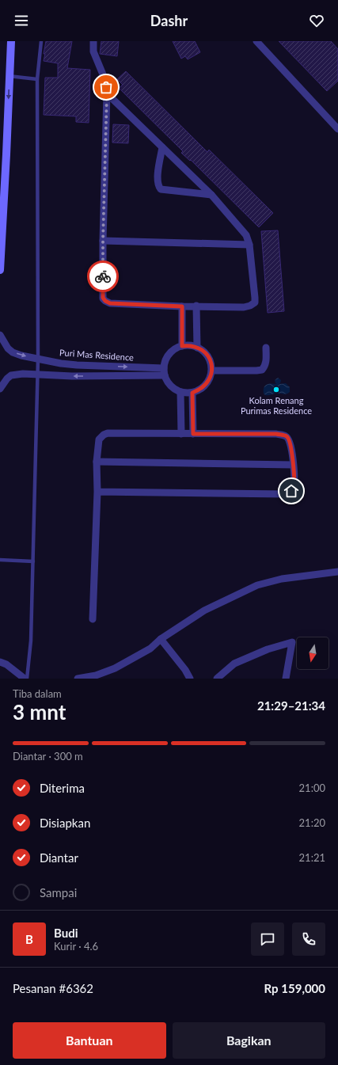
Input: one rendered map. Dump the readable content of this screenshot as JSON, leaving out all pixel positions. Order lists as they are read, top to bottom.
{
  "streets": {
    "street": ["Puri Mas Residence"]
  },
  "places": ["Kolam Renang Purimas Residence"],
  "north": "bottom",
  "page": {
    "header": "Dashr",
    "heading": ["3 mnt", "Tiba dalam", "21:29–21:34"],
    "panel": [
      "Budi",
      "Kurir · 4.6",
      "Pesanan #6362",
      "Rp 159,000"
    ],
    "bar": "Diantar · 300 m",
    "list": [
      ["Diterima", "21:00"],
      ["Disiapkan", "21:20"],
      ["Diantar", "21:21"],
      "Sampai"
    ],
    "round": "B",
    "buttons": ["Bantuan", "Bagikan"]
  }
}
